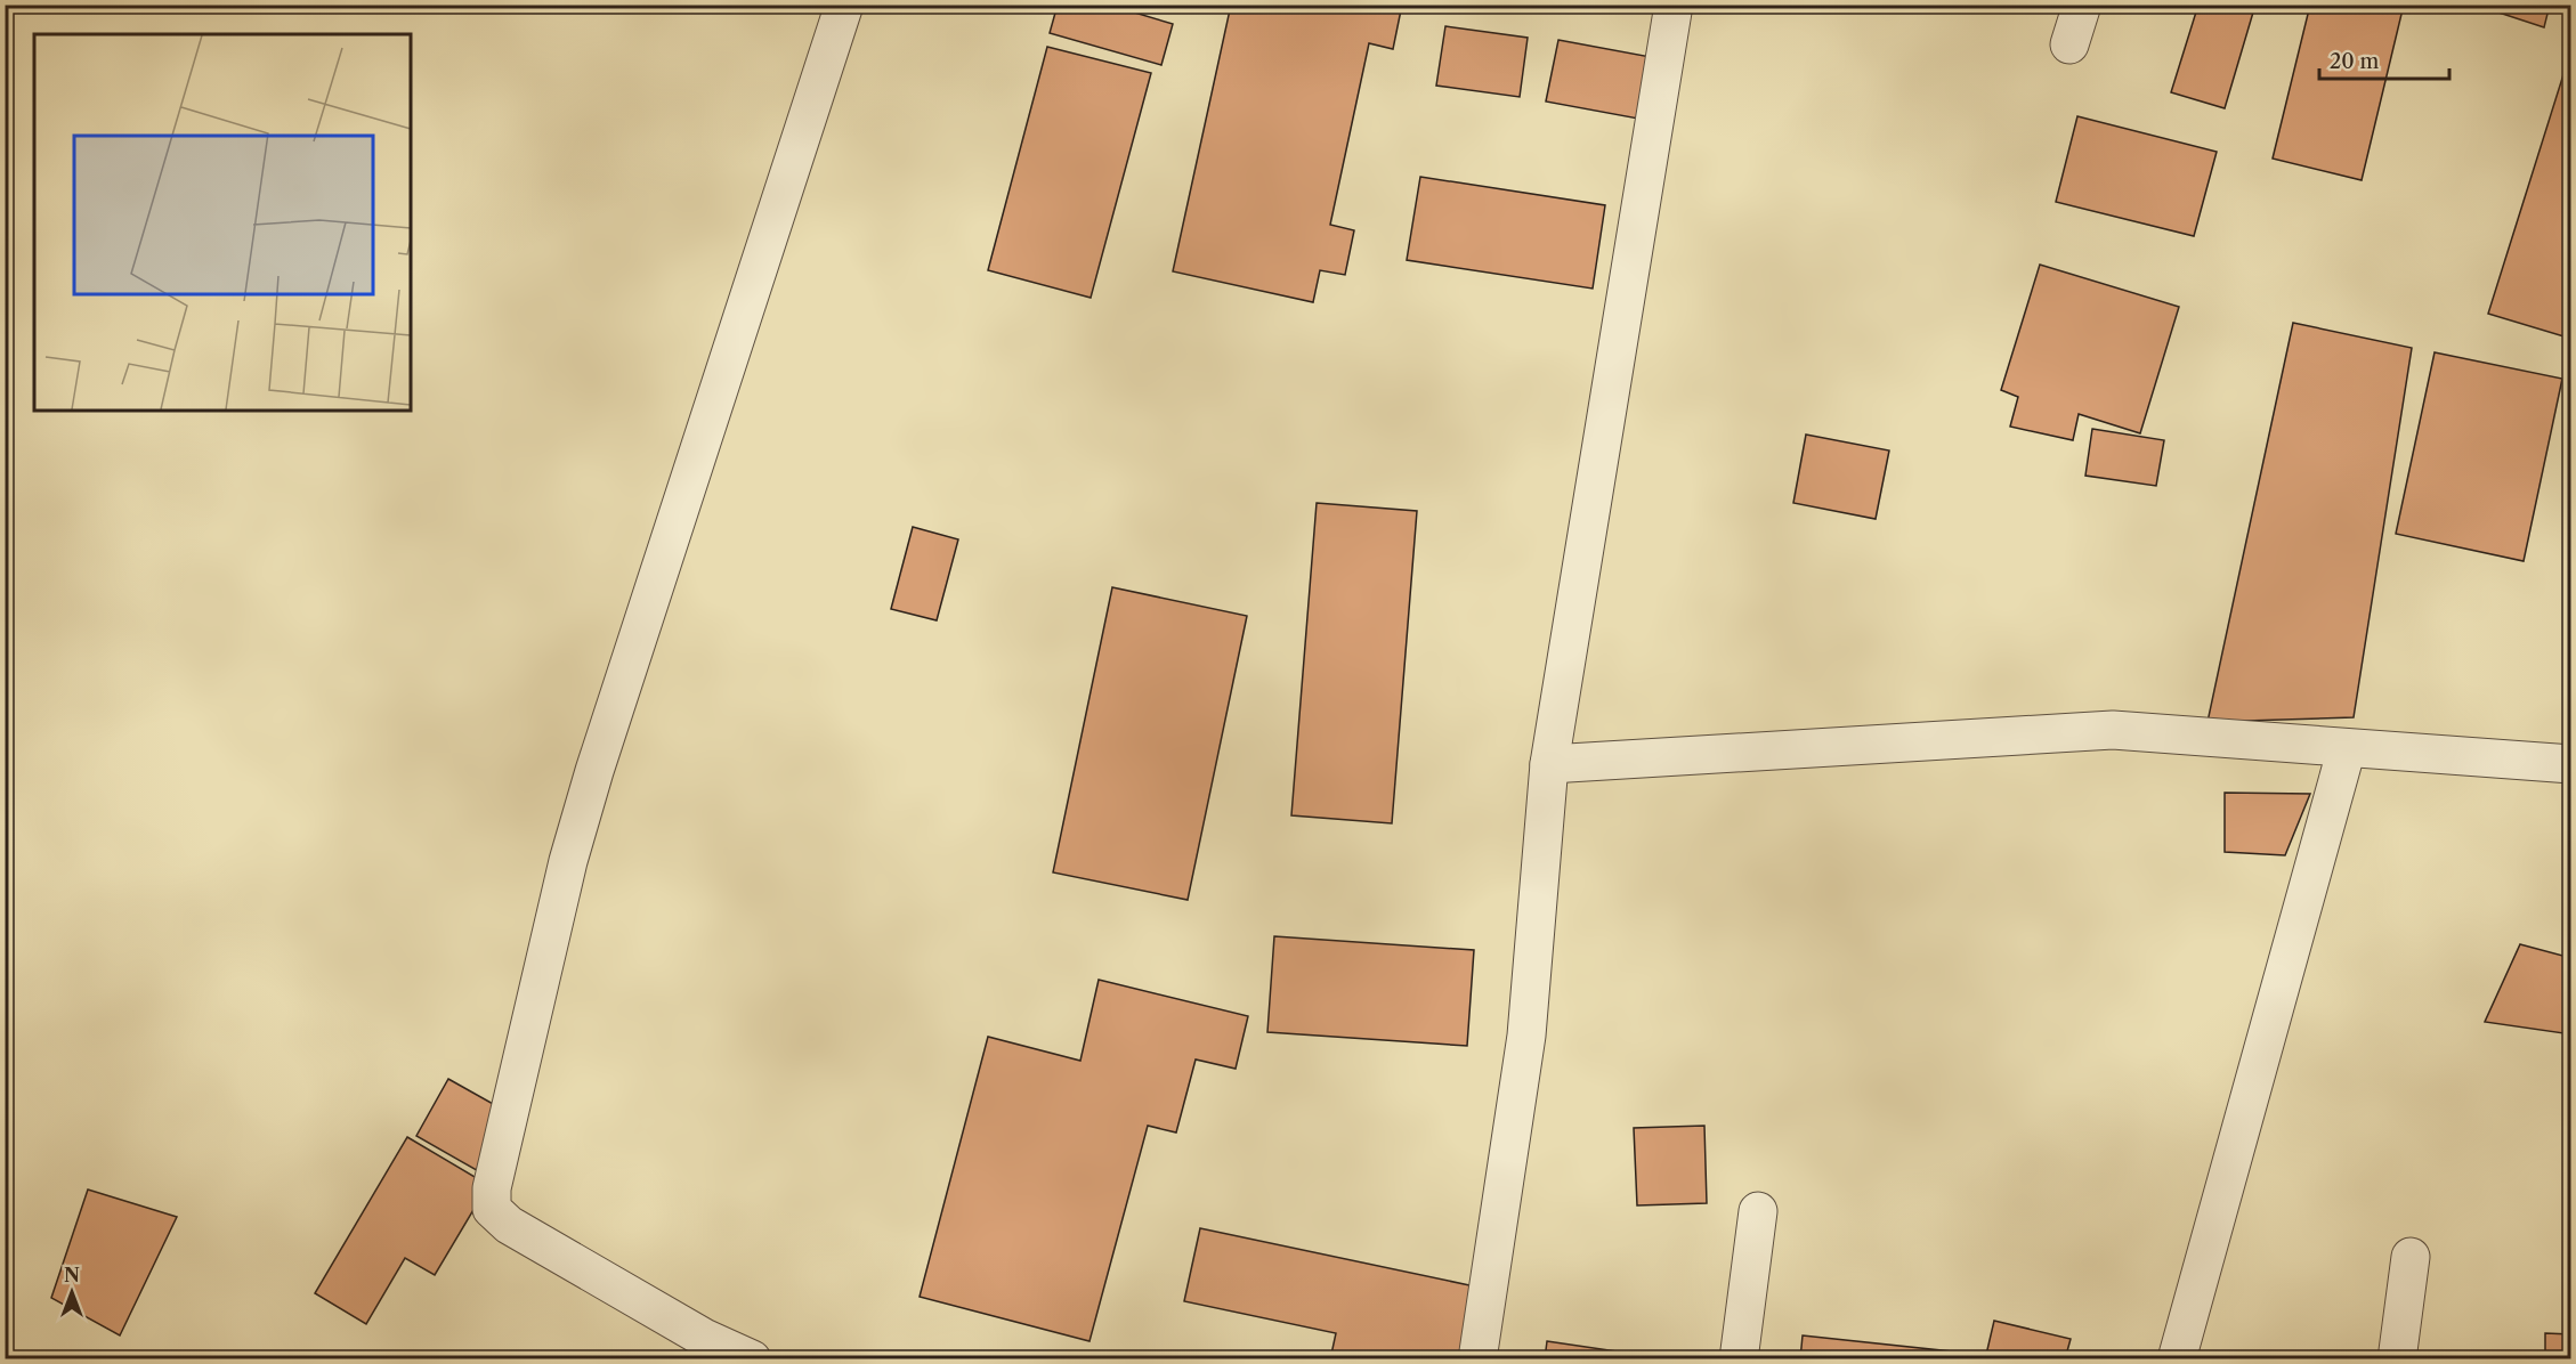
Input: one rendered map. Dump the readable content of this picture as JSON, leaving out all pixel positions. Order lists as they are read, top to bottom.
{
  "scale_bar": "20 m",
  "north": "top"
}
